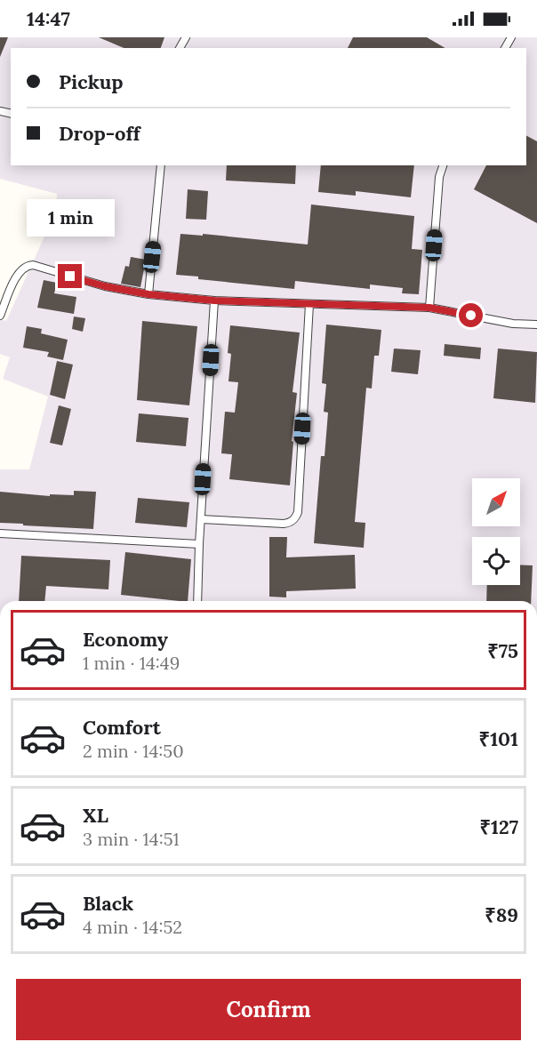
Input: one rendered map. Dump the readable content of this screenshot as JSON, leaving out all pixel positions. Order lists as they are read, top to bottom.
{
  "north": "top right",
  "page": {
    "status": "14:47",
    "banner": ["Pickup", "Drop-off"],
    "bubble": "1 min",
    "list": [
      {
        "name": "Economy",
        "note": "1 min · 14:49",
        "value": "₹75"
      },
      {
        "name": "Comfort",
        "note": "2 min · 14:50",
        "value": "₹101"
      },
      {
        "name": "XL",
        "note": "3 min · 14:51",
        "value": "₹127"
      },
      {
        "name": "Black",
        "note": "4 min · 14:52",
        "value": "₹89"
      }
    ],
    "buttons": "Confirm"
  }
}
